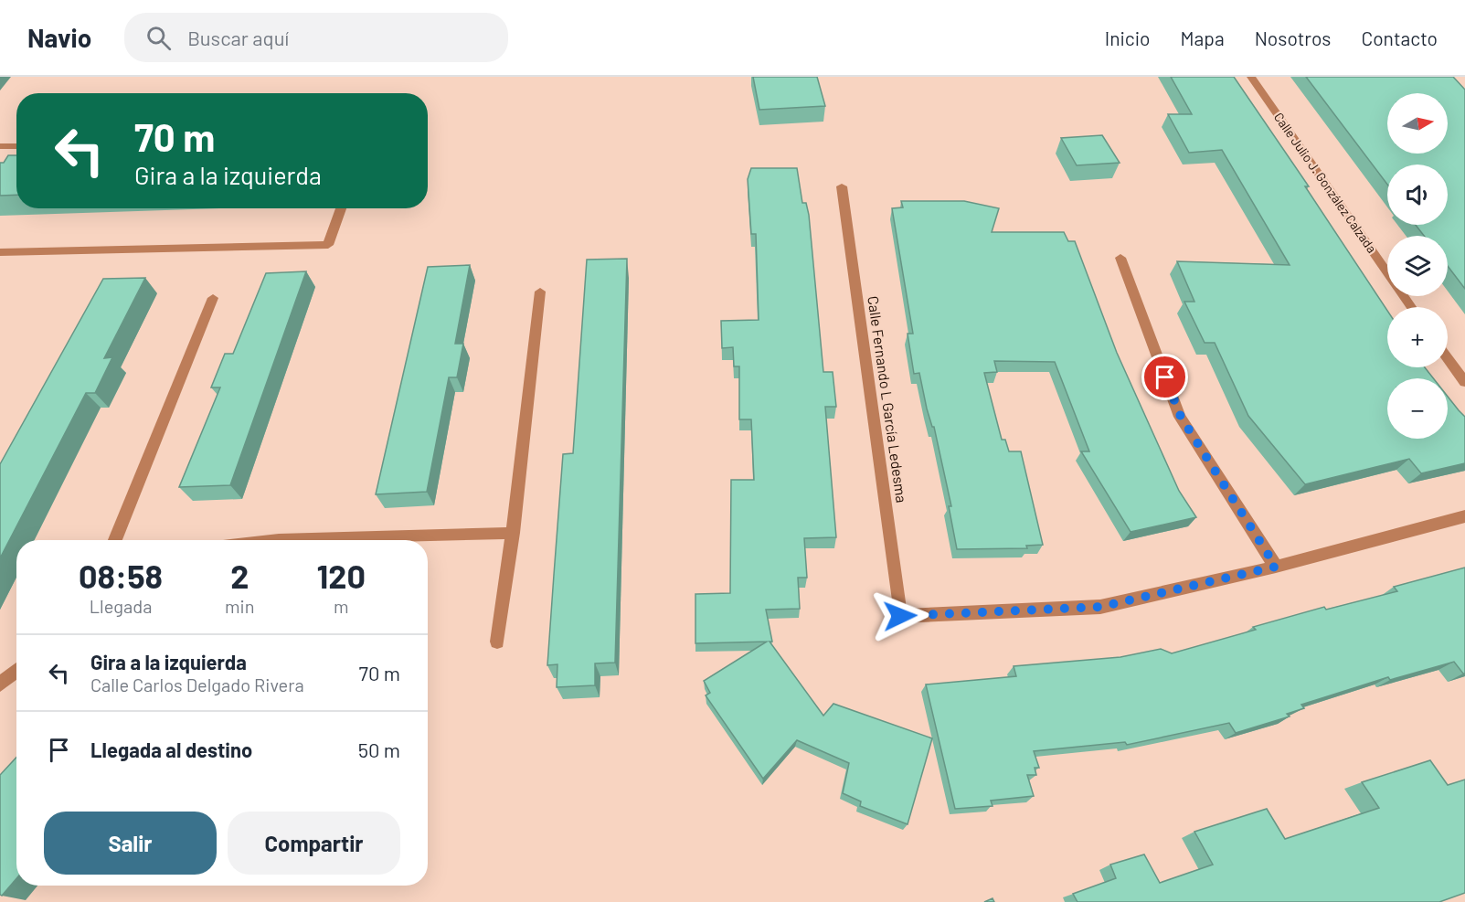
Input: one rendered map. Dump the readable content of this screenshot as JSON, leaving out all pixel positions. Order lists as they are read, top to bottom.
{
  "streets": {
    "street": ["Calle Julio J. González Calzada", "Calle Fernando L García Ledesma"]
  },
  "north": "right",
  "page": {
    "header": "Navio",
    "search": "Buscar aquí",
    "nav": [
      "Inicio",
      "Mapa",
      "Nosotros",
      "Contacto"
    ],
    "map_buttons": ["+", "−"],
    "turn": ["70 m", "Gira a la izquierda"],
    "eta": [
      "08:58",
      "Llegada",
      "2",
      "min",
      "120",
      "m"
    ],
    "list": [
      {
        "name": "Gira a la izquierda",
        "note": "Calle Carlos Delgado Rivera",
        "value": "70 m"
      },
      {
        "name": "Llegada al destino",
        "value": "50 m"
      }
    ],
    "buttons": ["Salir", "Compartir"]
  }
}
